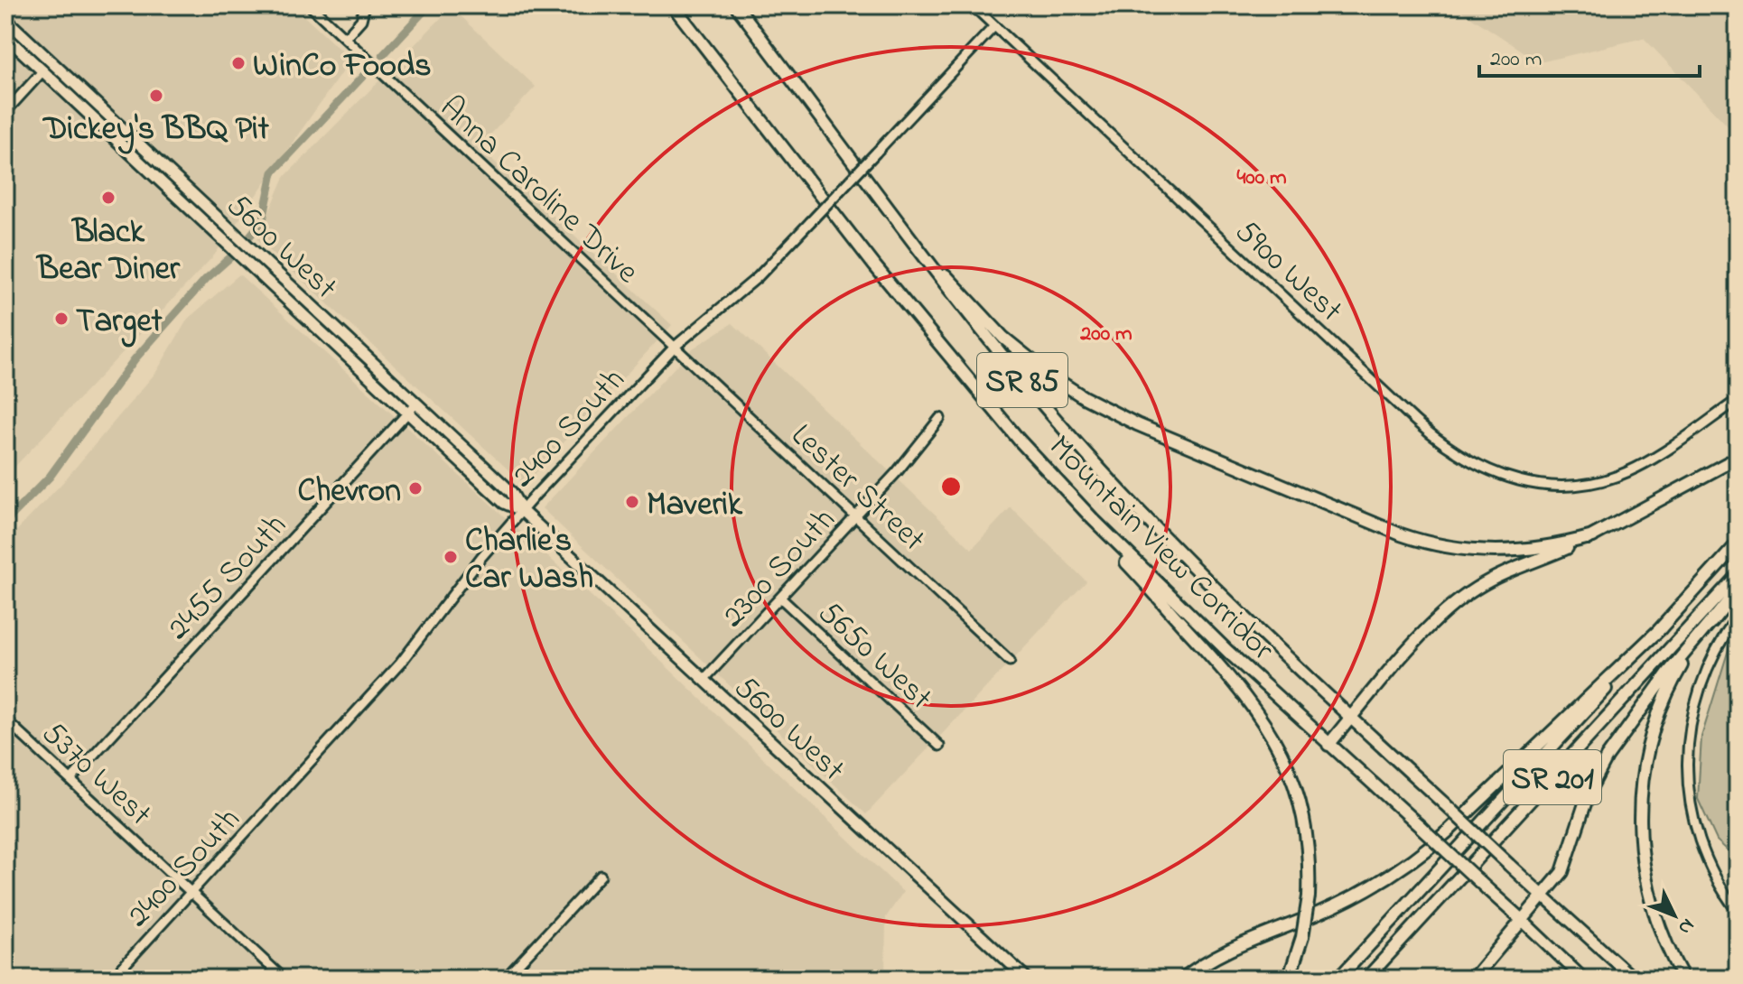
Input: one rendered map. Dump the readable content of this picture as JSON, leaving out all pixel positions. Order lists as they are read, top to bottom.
{
  "streets": {
    "highway": ["SR 85", "Mountain View Corridor", "SR 201"],
    "main road": ["5600 West"],
    "street": [
      "Anna Caroline Drive",
      "5900 West",
      "2400 South",
      "Lester Street",
      "2300 South",
      "2455 South",
      "5650 West",
      "5370 West"
    ]
  },
  "crossings": [
    ["Anna Caroline Drive", "2400 South"],
    ["Anna Caroline Drive", "Lester Street"],
    ["5600 West", "2400 South"],
    ["5600 West", "2300 South"],
    ["5600 West", "2455 South"],
    ["5900 West", "2400 South"],
    ["2400 South", "Lester Street"],
    ["2400 South", "5370 West"],
    ["Lester Street", "2300 South"],
    ["2300 South", "5650 West"],
    ["2455 South", "5370 West"]
  ],
  "places": [
    "WinCo Foods",
    "Dickey's BBQ Pit",
    "Black Bear Diner",
    "Target",
    "Chevron",
    "Maverik",
    "Charlie's Car Wash"
  ],
  "scale_bar": "200 m",
  "north": "bottom right",
  "rings": ["400 m", "200 m"]
}
